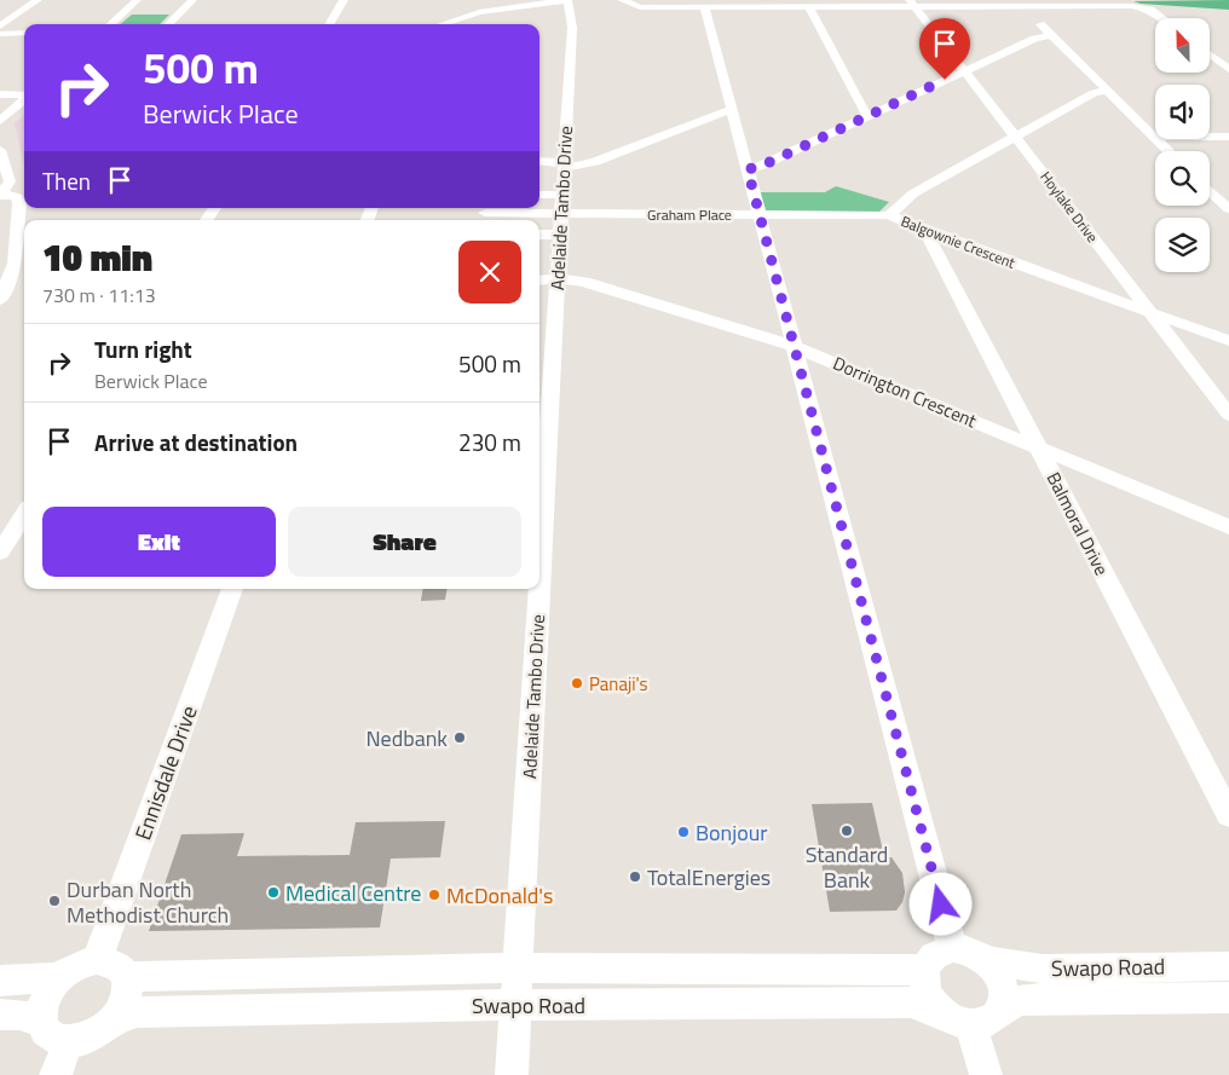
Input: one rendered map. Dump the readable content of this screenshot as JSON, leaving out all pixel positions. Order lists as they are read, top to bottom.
{
  "streets": {
    "street": [
      "Hoylake Drive",
      "Adelaide Tambo Drive",
      "Graham Place",
      "Balgownie Crescent",
      "Dorrington Crescent",
      "Balmoral Drive",
      "Ennisdale Drive",
      "Swapo Road"
    ]
  },
  "crossings": [
    ["Hoylake Drive", "Balgownie Crescent"],
    ["Adelaide Tambo Drive", "Graham Place"],
    ["Adelaide Tambo Drive", "Dorrington Crescent"],
    ["Adelaide Tambo Drive", "Swapo Road"],
    ["Graham Place", "Balgownie Crescent"],
    ["Balgownie Crescent", "Balmoral Drive"],
    ["Dorrington Crescent", "Balmoral Drive"],
    ["Ennisdale Drive", "Swapo Road"]
  ],
  "places": [
    "Panaji's",
    "Nedbank",
    "Standard Bank",
    "Bonjour",
    "TotalEnergies",
    "Medical Centre",
    "McDonald's",
    "Durban North Methodist Church"
  ],
  "north": "top",
  "page": {
    "turn": ["500 m", "Berwick Place"],
    "then": "Then",
    "heading": ["10 min", "730 m · 11:13"],
    "list": [
      {
        "name": "Turn right",
        "note": "Berwick Place",
        "value": "500 m"
      },
      {
        "name": "Arrive at destination",
        "value": "230 m"
      }
    ],
    "buttons": ["Exit", "Share"]
  }
}
